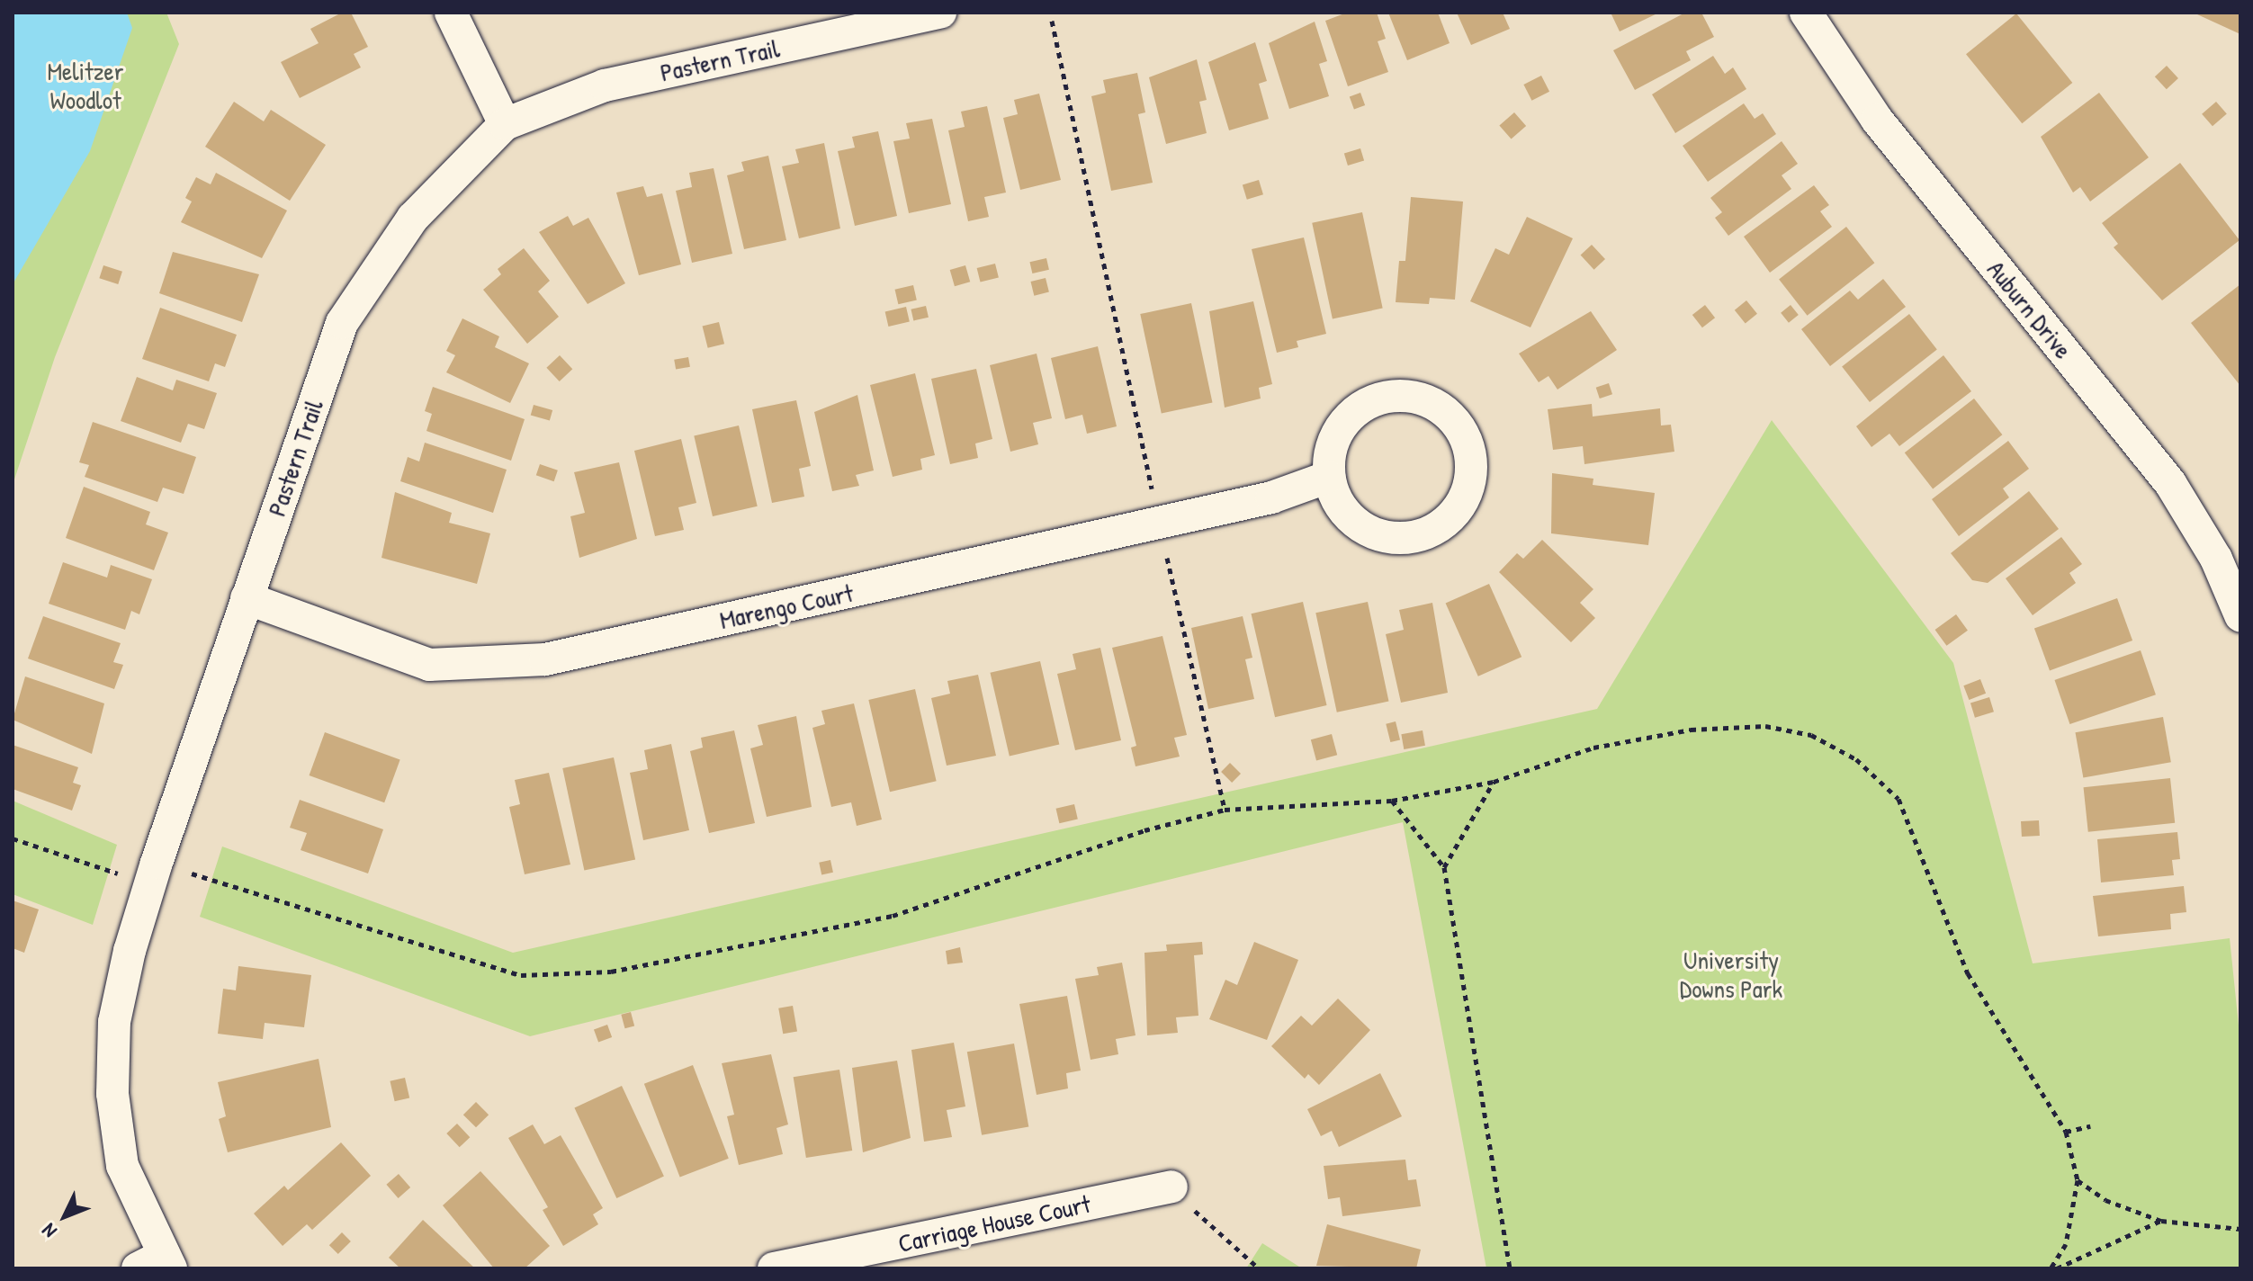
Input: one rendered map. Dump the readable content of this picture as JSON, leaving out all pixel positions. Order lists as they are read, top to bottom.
{
  "streets": {
    "street": [
      "Pastern Trail",
      "Auburn Drive",
      "Marengo Court",
      "Carriage House Court"
    ]
  },
  "crossings": [
    ["Pastern Trail", "Marengo Court"]
  ],
  "parks": ["Melitzer Woodlot", "University Downs Park"],
  "north": "bottom left"
}
